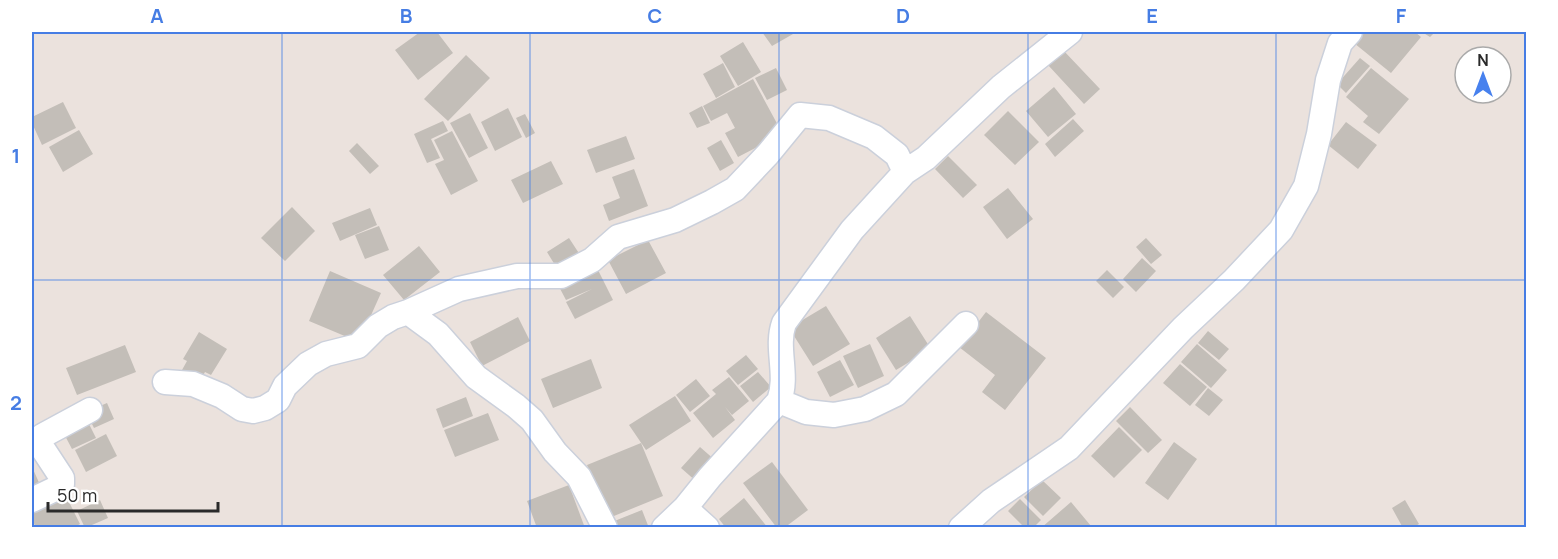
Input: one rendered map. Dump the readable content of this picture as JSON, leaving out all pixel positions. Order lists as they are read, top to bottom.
{
  "scale_bar": "50 m",
  "north": "top",
  "grid": {
    "columns": [
      "A",
      "B",
      "C",
      "D",
      "E",
      "F"
    ],
    "rows": ["1", "2"]
  }
}
